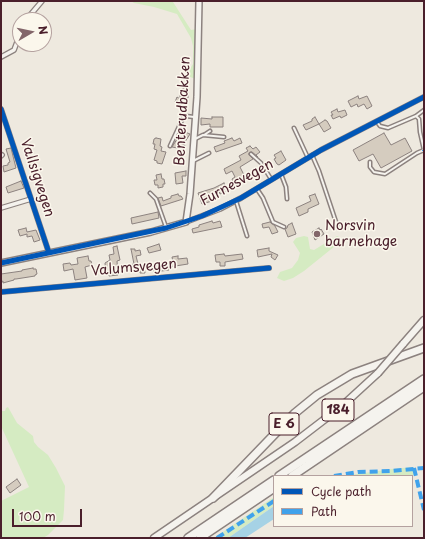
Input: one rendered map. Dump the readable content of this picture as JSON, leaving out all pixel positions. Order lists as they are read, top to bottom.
{
  "streets": {
    "highway": ["E 6"],
    "main road": ["Benterudbakken", "Furnesvegen", "184"],
    "street": ["Vallsigvegen", "Valumsvegen"]
  },
  "crossings": [
    ["Benterudbakken", "Furnesvegen"],
    ["Vallsigvegen", "Furnesvegen"],
    ["184", "E 6"]
  ],
  "places": ["Norsvin barnehage"],
  "legend": ["Cycle path", "Path"],
  "scale_bar": "100 m",
  "north": "right"
}
